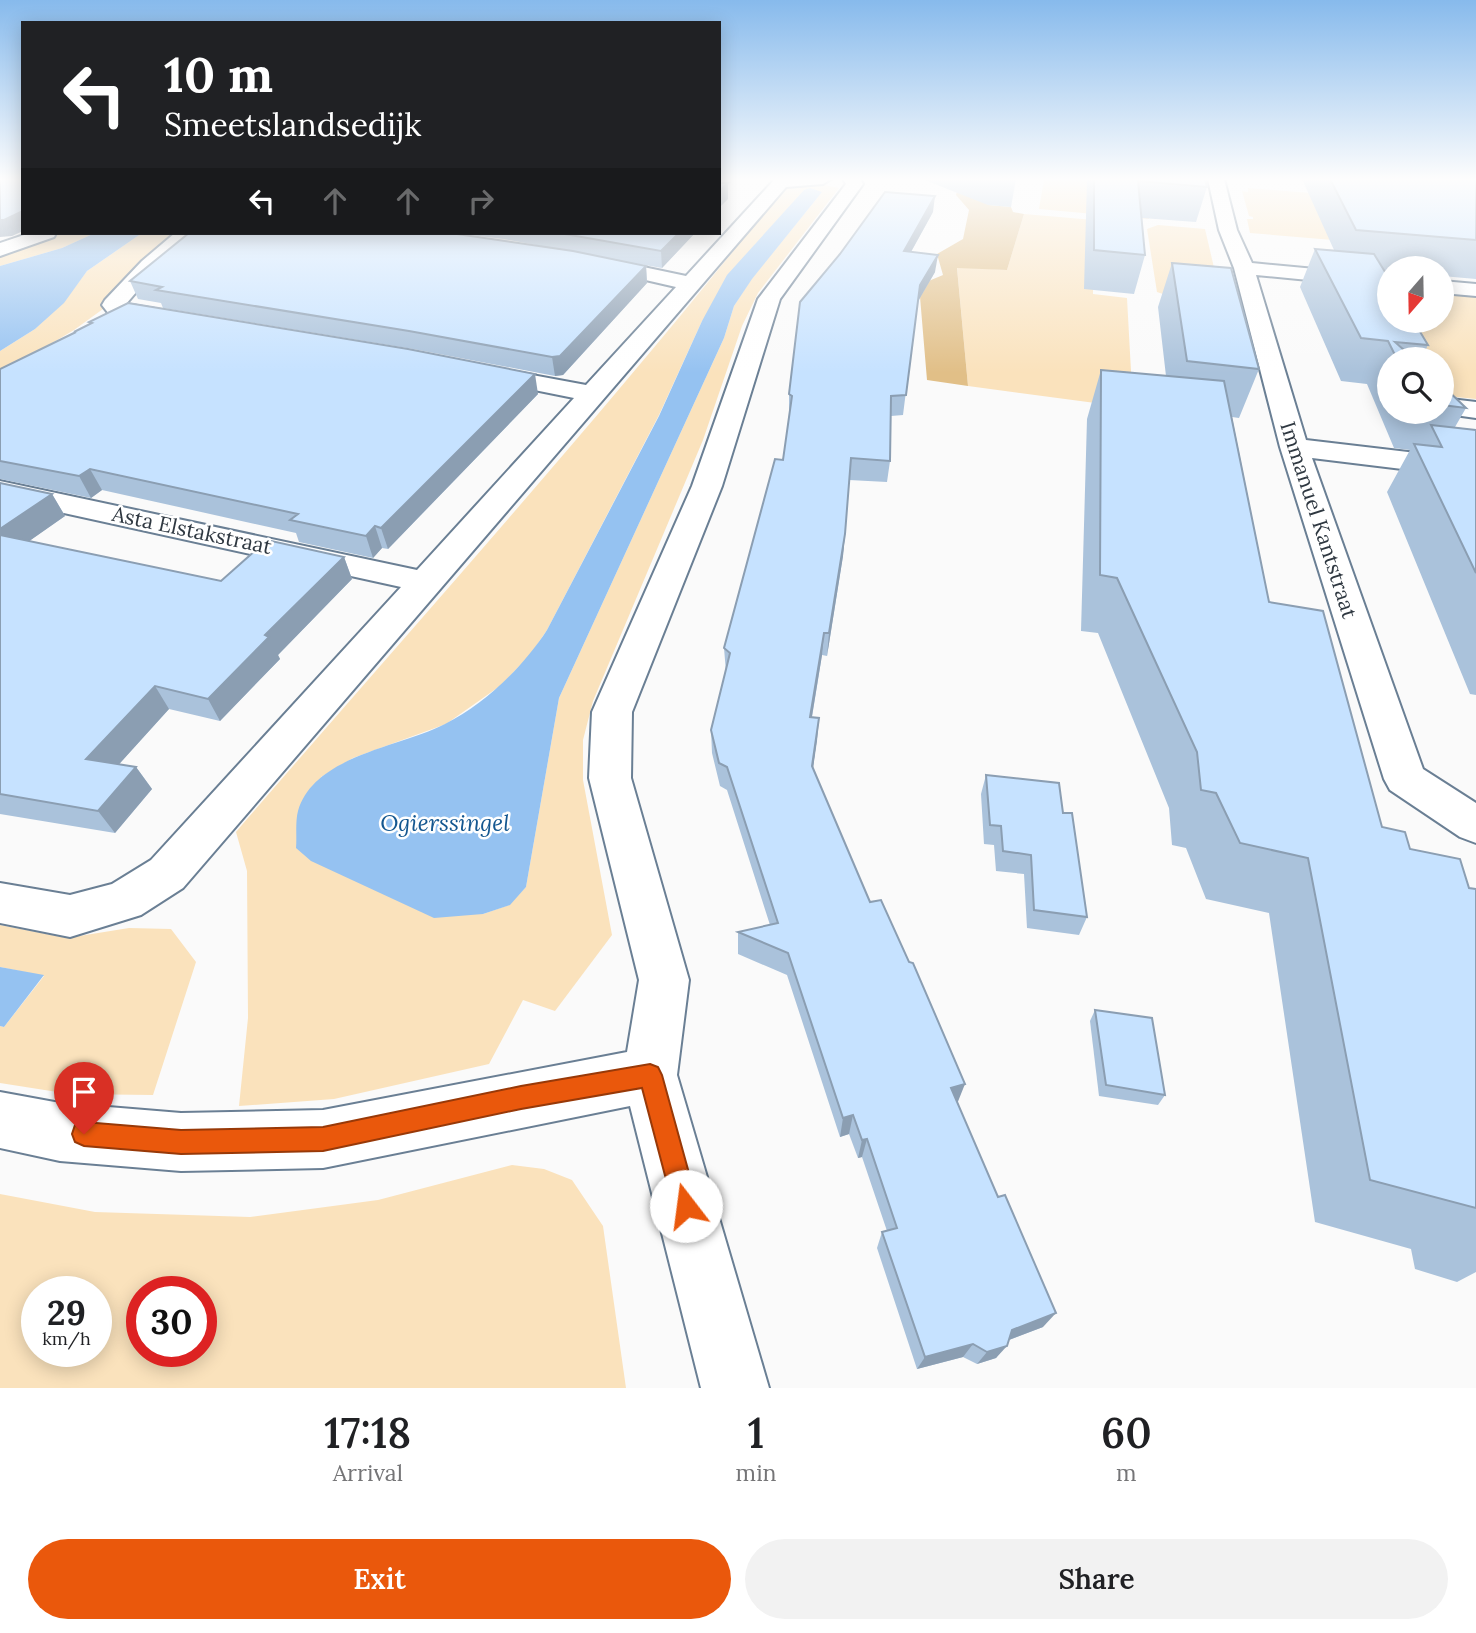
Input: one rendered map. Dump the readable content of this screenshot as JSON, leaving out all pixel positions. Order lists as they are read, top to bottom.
{
  "streets": {
    "street": ["Immanuel Kantstraat", "Asta Elstakstraat"]
  },
  "water": ["Ogierssingel"],
  "north": "bottom",
  "page": {
    "turn": ["10 m", "Smeetslandsedijk"],
    "speed": "29 km/h",
    "limit": "30",
    "eta": [
      "17:18",
      "Arrival",
      "1",
      "min",
      "60",
      "m"
    ],
    "buttons": ["Exit", "Share"]
  }
}
